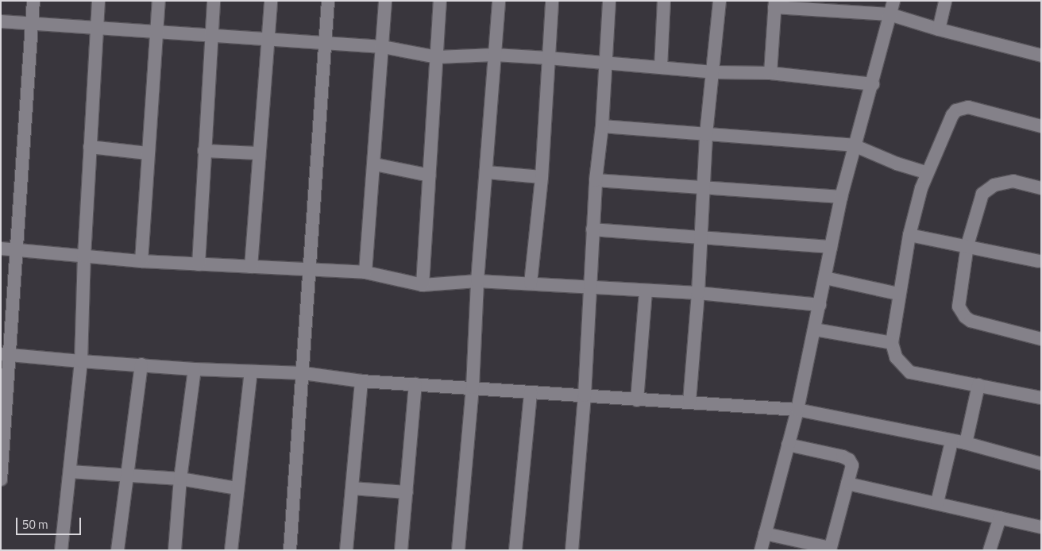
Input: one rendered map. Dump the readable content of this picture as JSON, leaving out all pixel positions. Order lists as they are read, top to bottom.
{
  "scale_bar": "50 m"
}
